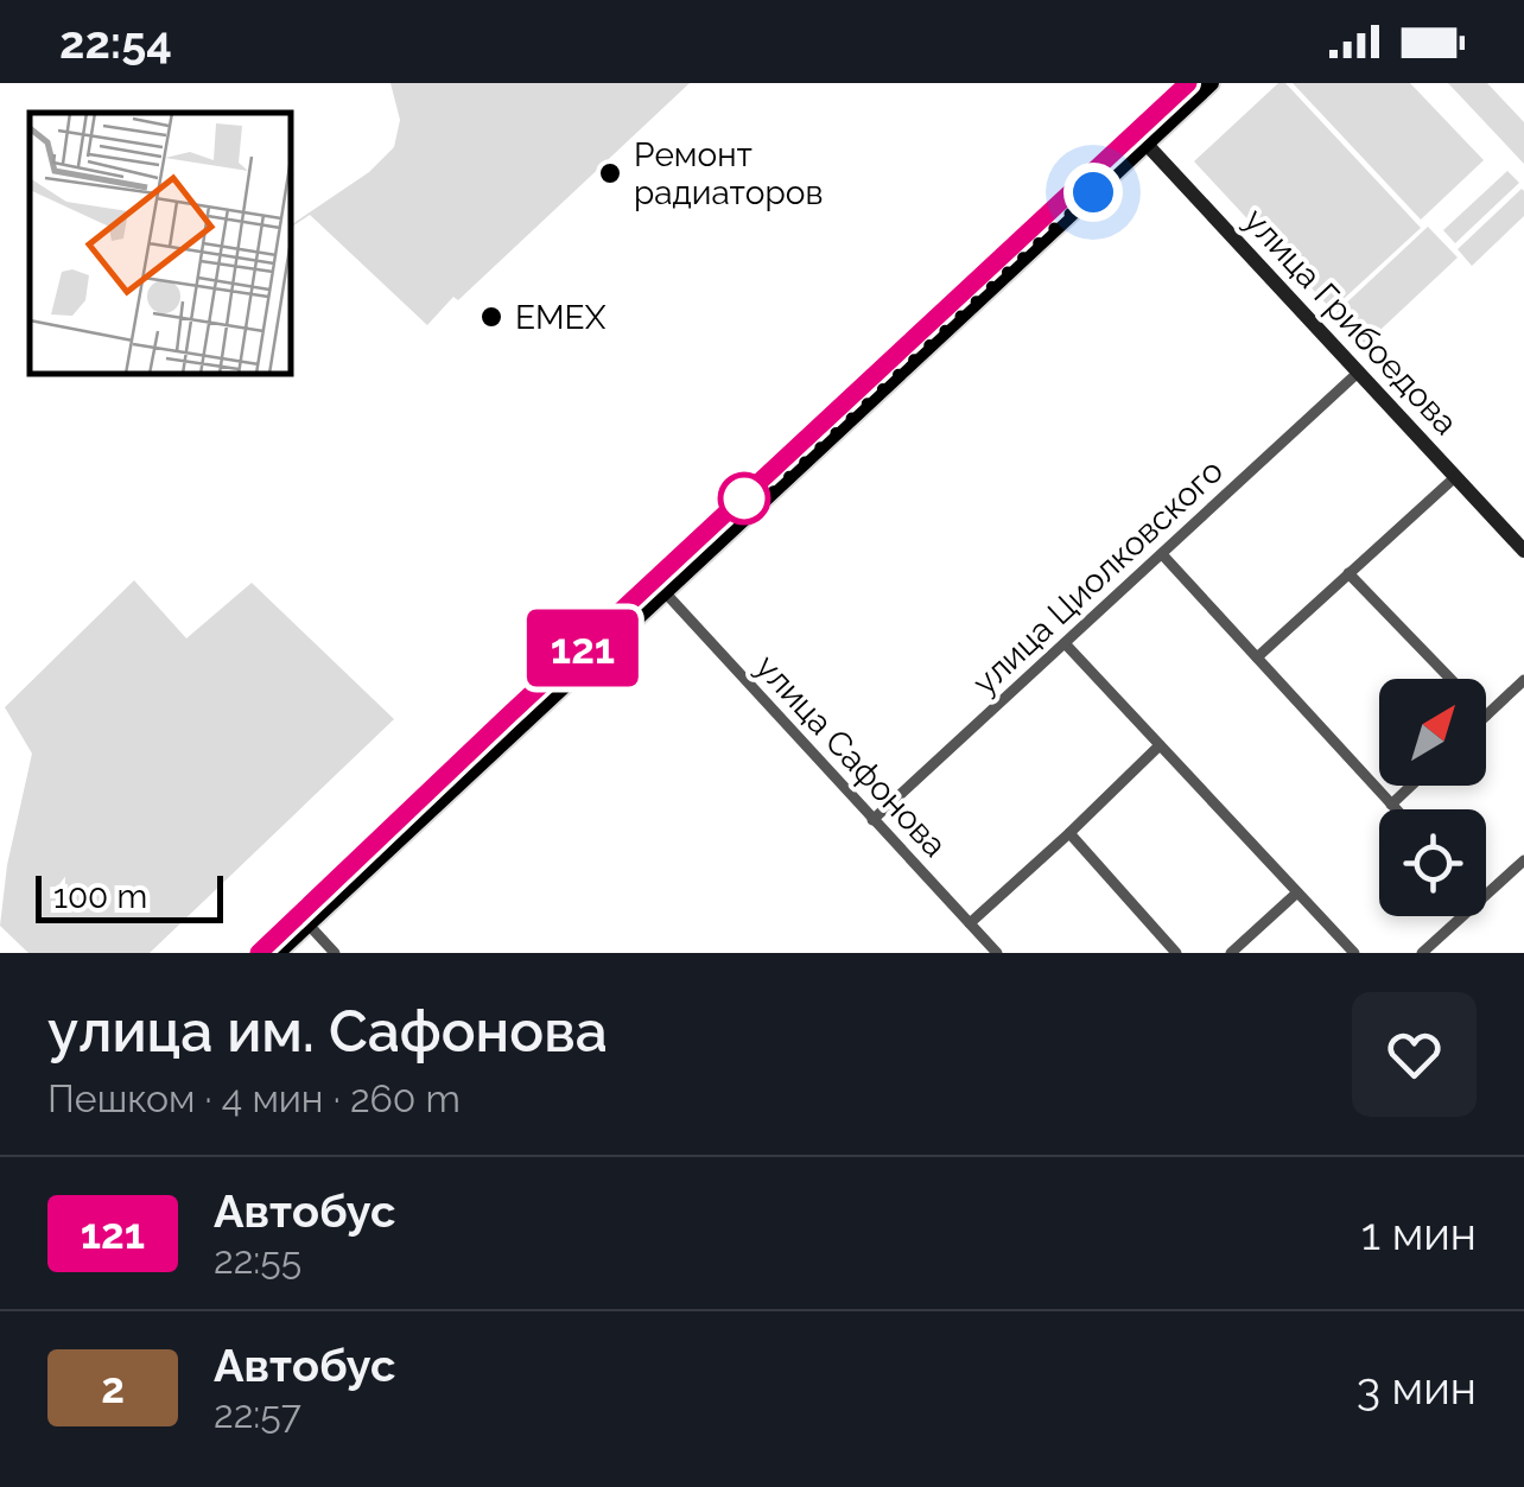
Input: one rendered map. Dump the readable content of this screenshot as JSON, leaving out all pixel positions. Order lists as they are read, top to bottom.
{
  "streets": {
    "street": ["улица Грибоедова", "улица Циолковского", "улица Сафонова"]
  },
  "crossings": [
    ["улица Грибоедова", "улица Циолковского"],
    ["улица Циолковского", "улица Сафонова"]
  ],
  "places": ["Ремонт радиаторов", "EMEX"],
  "lines": ["bus line 121"],
  "scale_bar": "100 m",
  "north": "top right",
  "page": {
    "status": "22:54",
    "on_map": "121",
    "scale": "100 m",
    "heading": ["улица им. Сафонова", "Пешком · 4 мин · 260 m"],
    "list": [
      {
        "mark": "121",
        "name": "Автобус",
        "note": "22:55",
        "value": "1 мин"
      },
      {
        "mark": "2",
        "name": "Автобус",
        "note": "22:57",
        "value": "3 мин"
      }
    ]
  }
}
